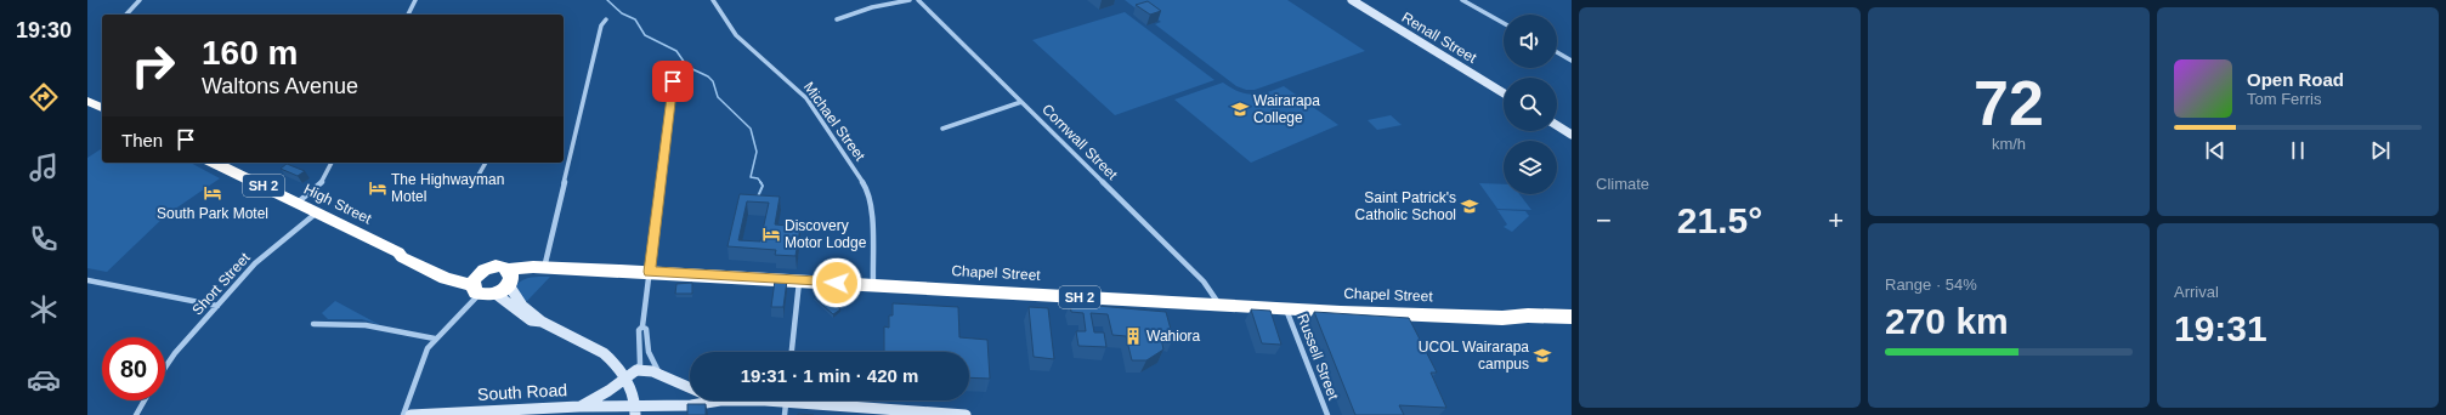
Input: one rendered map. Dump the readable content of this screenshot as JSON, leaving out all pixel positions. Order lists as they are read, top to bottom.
{
  "streets": {
    "highway": ["SH 2", "High Street", "Chapel Street"],
    "street": [
      "Renall Street",
      "Michael Street",
      "Cornwall Street",
      "Short Street",
      "Russell Street",
      "South Road"
    ]
  },
  "crossings": [
    ["Michael Street", "Chapel Street"],
    ["Cornwall Street", "Chapel Street"],
    ["SH 2", "High Street"],
    ["SH 2", "Chapel Street"],
    ["High Street", "Chapel Street"],
    ["High Street", "Short Street"],
    ["High Street", "South Road"],
    ["Chapel Street", "Russell Street"]
  ],
  "places": {
    "school or university": ["Wairarapa College", "Saint Patrick's Catholic School", "UCOL Wairarapa campus"],
    "hotel": ["The Highwayman Motel", "South Park Motel", "Discovery Motor Lodge"],
    "building": ["Wahiora"]
  },
  "page": {
    "tabs": "19:30",
    "tile": [
      "Climate",
      ["72", "km/h"],
      ["Range · 54%", "270 km"],
      ["Arrival", "19:31"]
    ],
    "turn": ["160 m", "Waltons Avenue"],
    "song": ["Open Road", "Tom Ferris"],
    "then": "Then",
    "heat": ["−", "21.5°", "+"],
    "limit": "80",
    "trip": "19:31 · 1 min · 420 m"
  }
}
